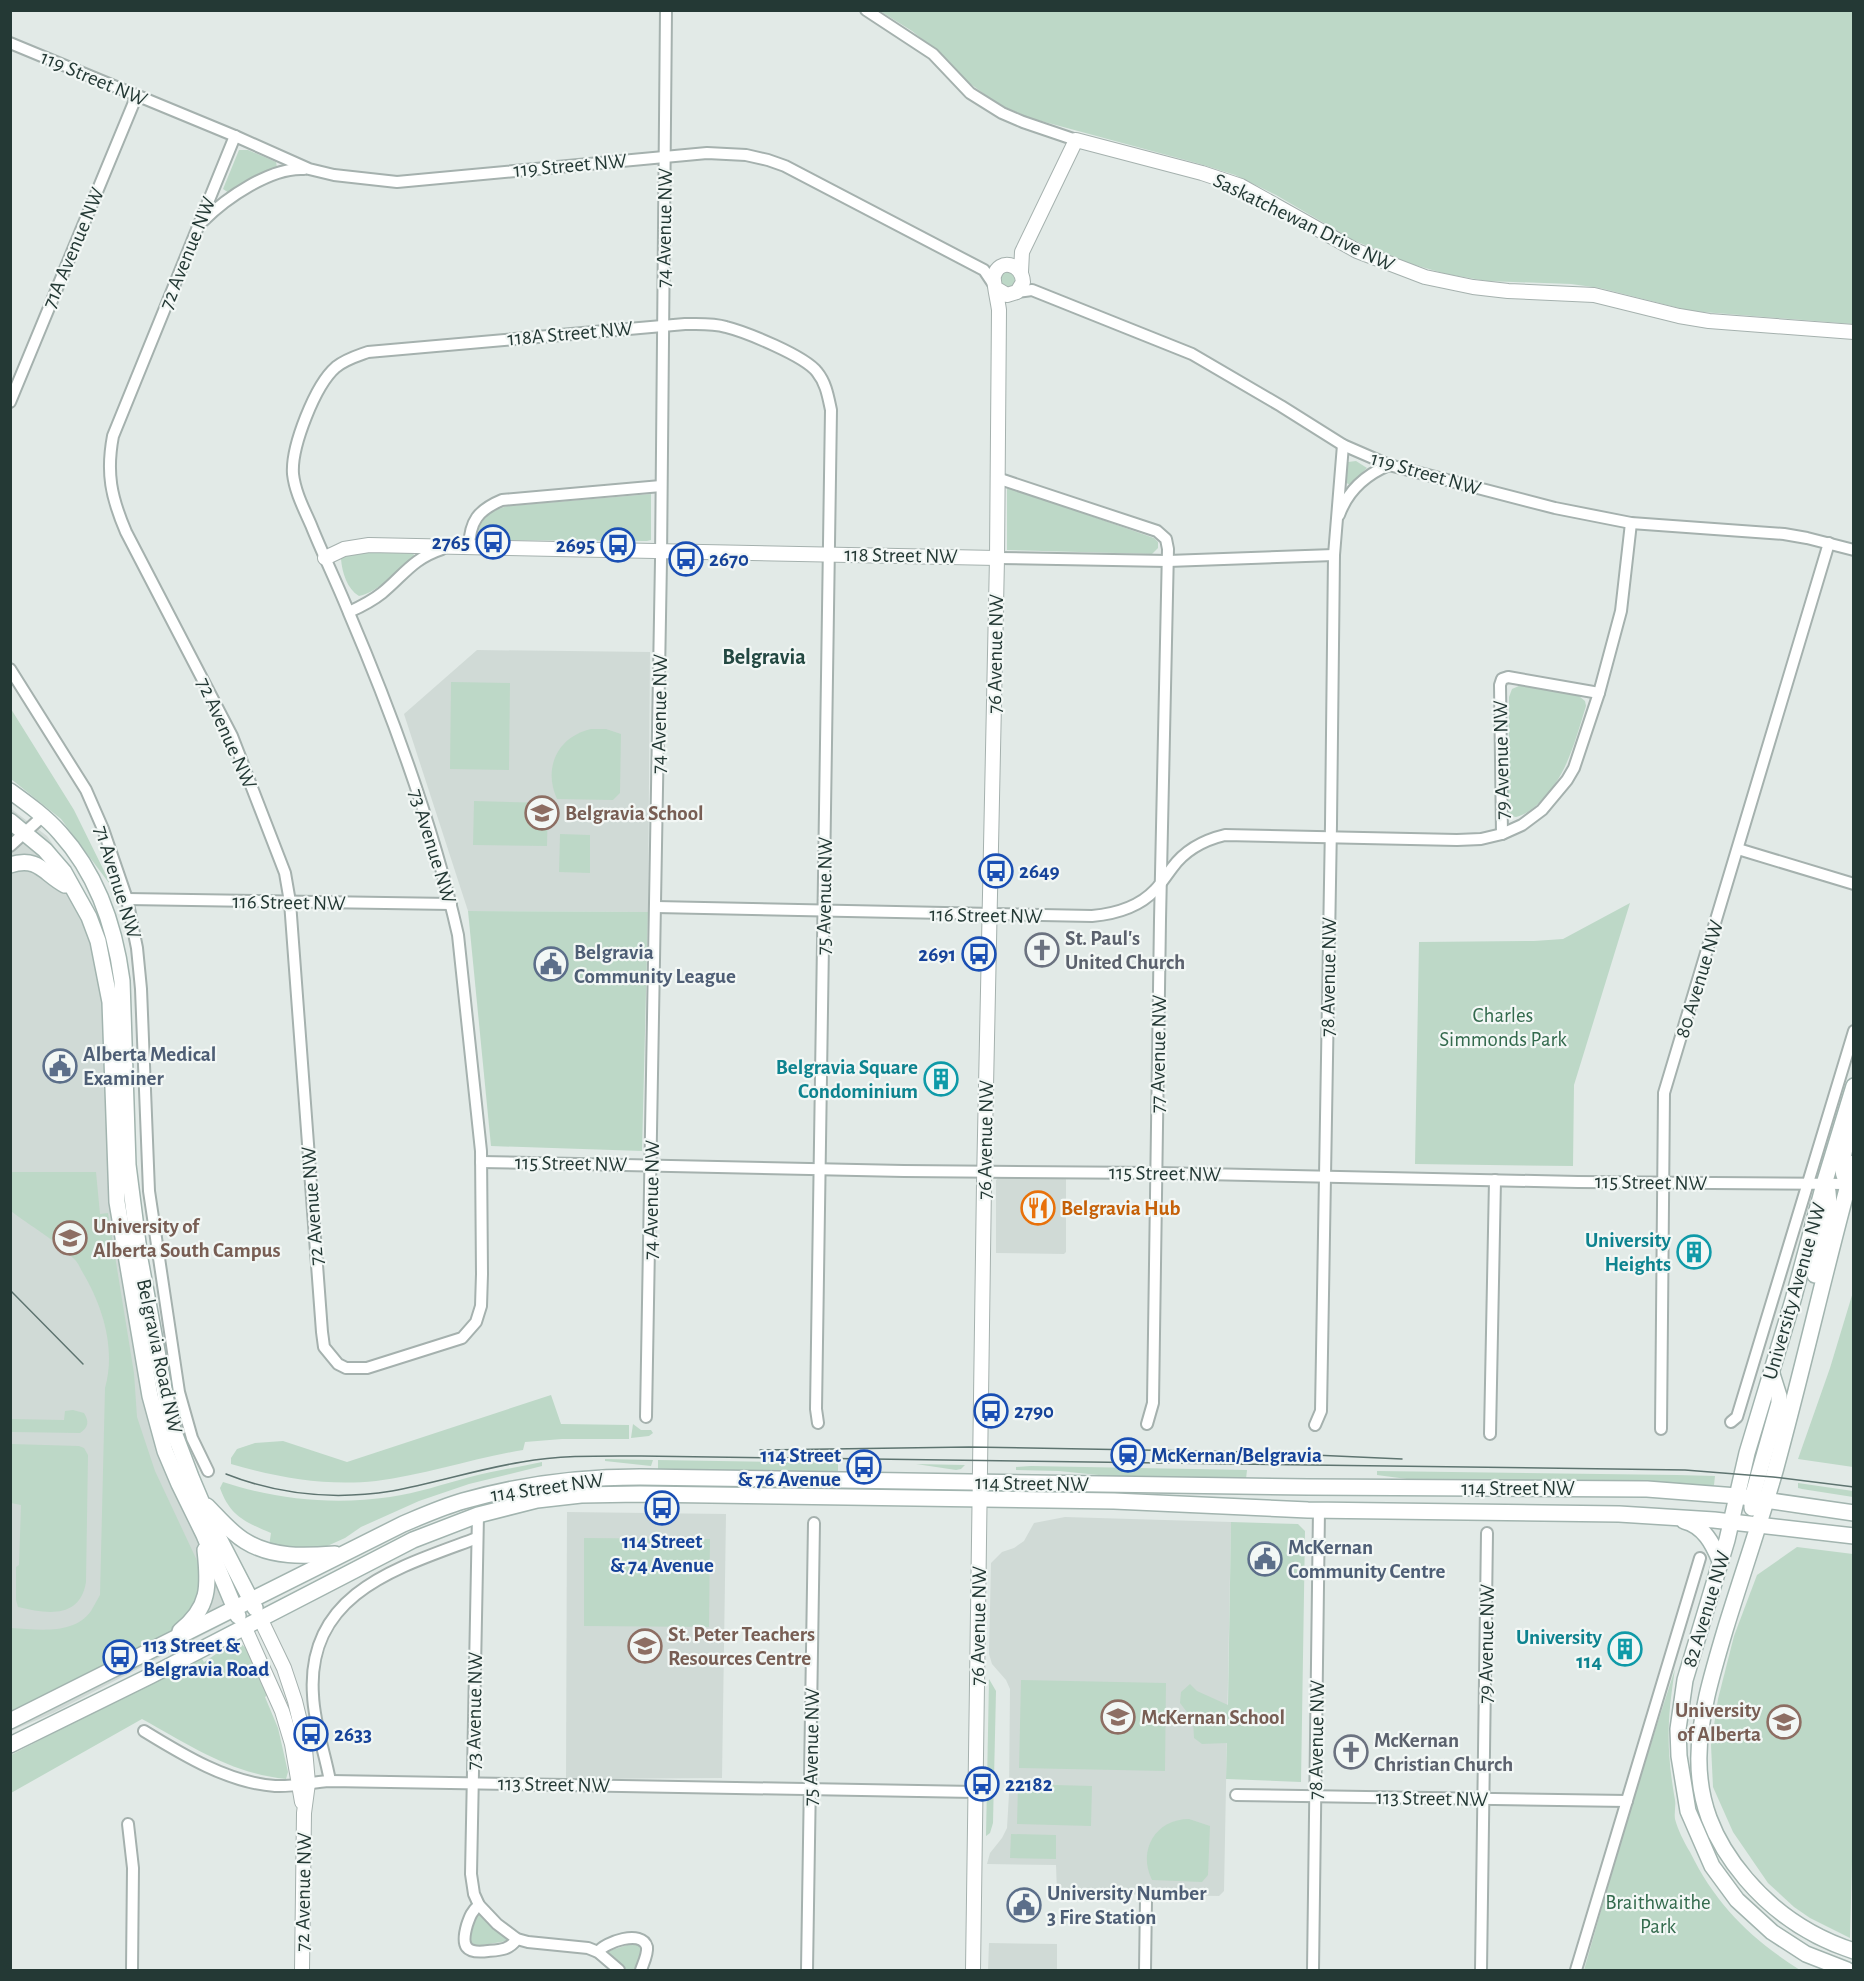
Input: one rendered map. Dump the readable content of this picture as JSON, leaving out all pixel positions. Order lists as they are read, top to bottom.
{
  "streets": {
    "main road": [
      "University Avenue NW",
      "Belgravia Road NW",
      "114 Street NW",
      "82 Avenue NW"
    ],
    "street": [
      "119 Street NW",
      "Saskatchewan Drive NW",
      "74 Avenue NW",
      "71A Avenue NW",
      "72 Avenue NW",
      "118A Street NW",
      "118 Street NW",
      "76 Avenue NW",
      "79 Avenue NW",
      "73 Avenue NW",
      "71 Avenue NW",
      "75 Avenue NW",
      "116 Street NW",
      "78 Avenue NW",
      "80 Avenue NW",
      "77 Avenue NW",
      "115 Street NW",
      "113 Street NW"
    ]
  },
  "crossings": [
    ["119 Street NW", "74 Avenue NW"],
    ["119 Street NW", "71A Avenue NW"],
    ["119 Street NW", "72 Avenue NW"],
    ["119 Street NW", "76 Avenue NW"],
    ["119 Street NW", "79 Avenue NW"],
    ["119 Street NW", "78 Avenue NW"],
    ["119 Street NW", "80 Avenue NW"],
    ["74 Avenue NW", "118A Street NW"],
    ["74 Avenue NW", "118 Street NW"],
    ["74 Avenue NW", "116 Street NW"],
    ["74 Avenue NW", "115 Street NW"],
    ["72 Avenue NW", "73 Avenue NW"],
    ["72 Avenue NW", "116 Street NW"],
    ["72 Avenue NW", "Belgravia Road NW"],
    ["72 Avenue NW", "114 Street NW"],
    ["72 Avenue NW", "113 Street NW"],
    ["118A Street NW", "73 Avenue NW"],
    ["118A Street NW", "75 Avenue NW"],
    ["118 Street NW", "76 Avenue NW"],
    ["118 Street NW", "73 Avenue NW"],
    ["118 Street NW", "75 Avenue NW"],
    ["118 Street NW", "78 Avenue NW"],
    ["118 Street NW", "77 Avenue NW"],
    ["76 Avenue NW", "116 Street NW"],
    ["76 Avenue NW", "77 Avenue NW"],
    ["76 Avenue NW", "115 Street NW"],
    ["76 Avenue NW", "114 Street NW"],
    ["76 Avenue NW", "113 Street NW"],
    ["79 Avenue NW", "116 Street NW"],
    ["79 Avenue NW", "113 Street NW"],
    ["73 Avenue NW", "116 Street NW"],
    ["73 Avenue NW", "115 Street NW"],
    ["73 Avenue NW", "114 Street NW"],
    ["73 Avenue NW", "113 Street NW"],
    ["71 Avenue NW", "116 Street NW"],
    ["75 Avenue NW", "116 Street NW"],
    ["75 Avenue NW", "115 Street NW"],
    ["75 Avenue NW", "113 Street NW"],
    ["116 Street NW", "78 Avenue NW"],
    ["116 Street NW", "77 Avenue NW"],
    ["78 Avenue NW", "115 Street NW"],
    ["78 Avenue NW", "114 Street NW"],
    ["78 Avenue NW", "113 Street NW"],
    ["80 Avenue NW", "115 Street NW"],
    ["77 Avenue NW", "115 Street NW"],
    ["115 Street NW", "University Avenue NW"],
    ["University Avenue NW", "114 Street NW"],
    ["University Avenue NW", "82 Avenue NW"],
    ["Belgravia Road NW", "114 Street NW"],
    ["114 Street NW", "82 Avenue NW"]
  ],
  "districts": ["Belgravia"],
  "parks": ["Charles Simmonds Park", "Braithwaithe Park"],
  "places": {
    "bus stop": [
      "2765",
      "2695",
      "2670",
      "2649",
      "2691",
      "2790",
      "114 Street & 76 Avenue",
      "114 Street & 74 Avenue",
      "113 Street & Belgravia Road",
      "2633",
      "22182"
    ],
    "school or university": [
      "Belgravia School",
      "University of Alberta South Campus",
      "St. Peter Teachers Resources Centre",
      "McKernan School",
      "University of Alberta"
    ],
    "church": ["St. Paul's United Church", "McKernan Christian Church"],
    "public building": [
      "Belgravia Community League",
      "Alberta Medical Examiner",
      "McKernan Community Centre",
      "University Number 3 Fire Station"
    ],
    "building": ["Belgravia Square Condominium", "University Heights", "University 114"],
    "restaurant": ["Belgravia Hub"],
    "station": ["McKernan/Belgravia"]
  }
}
